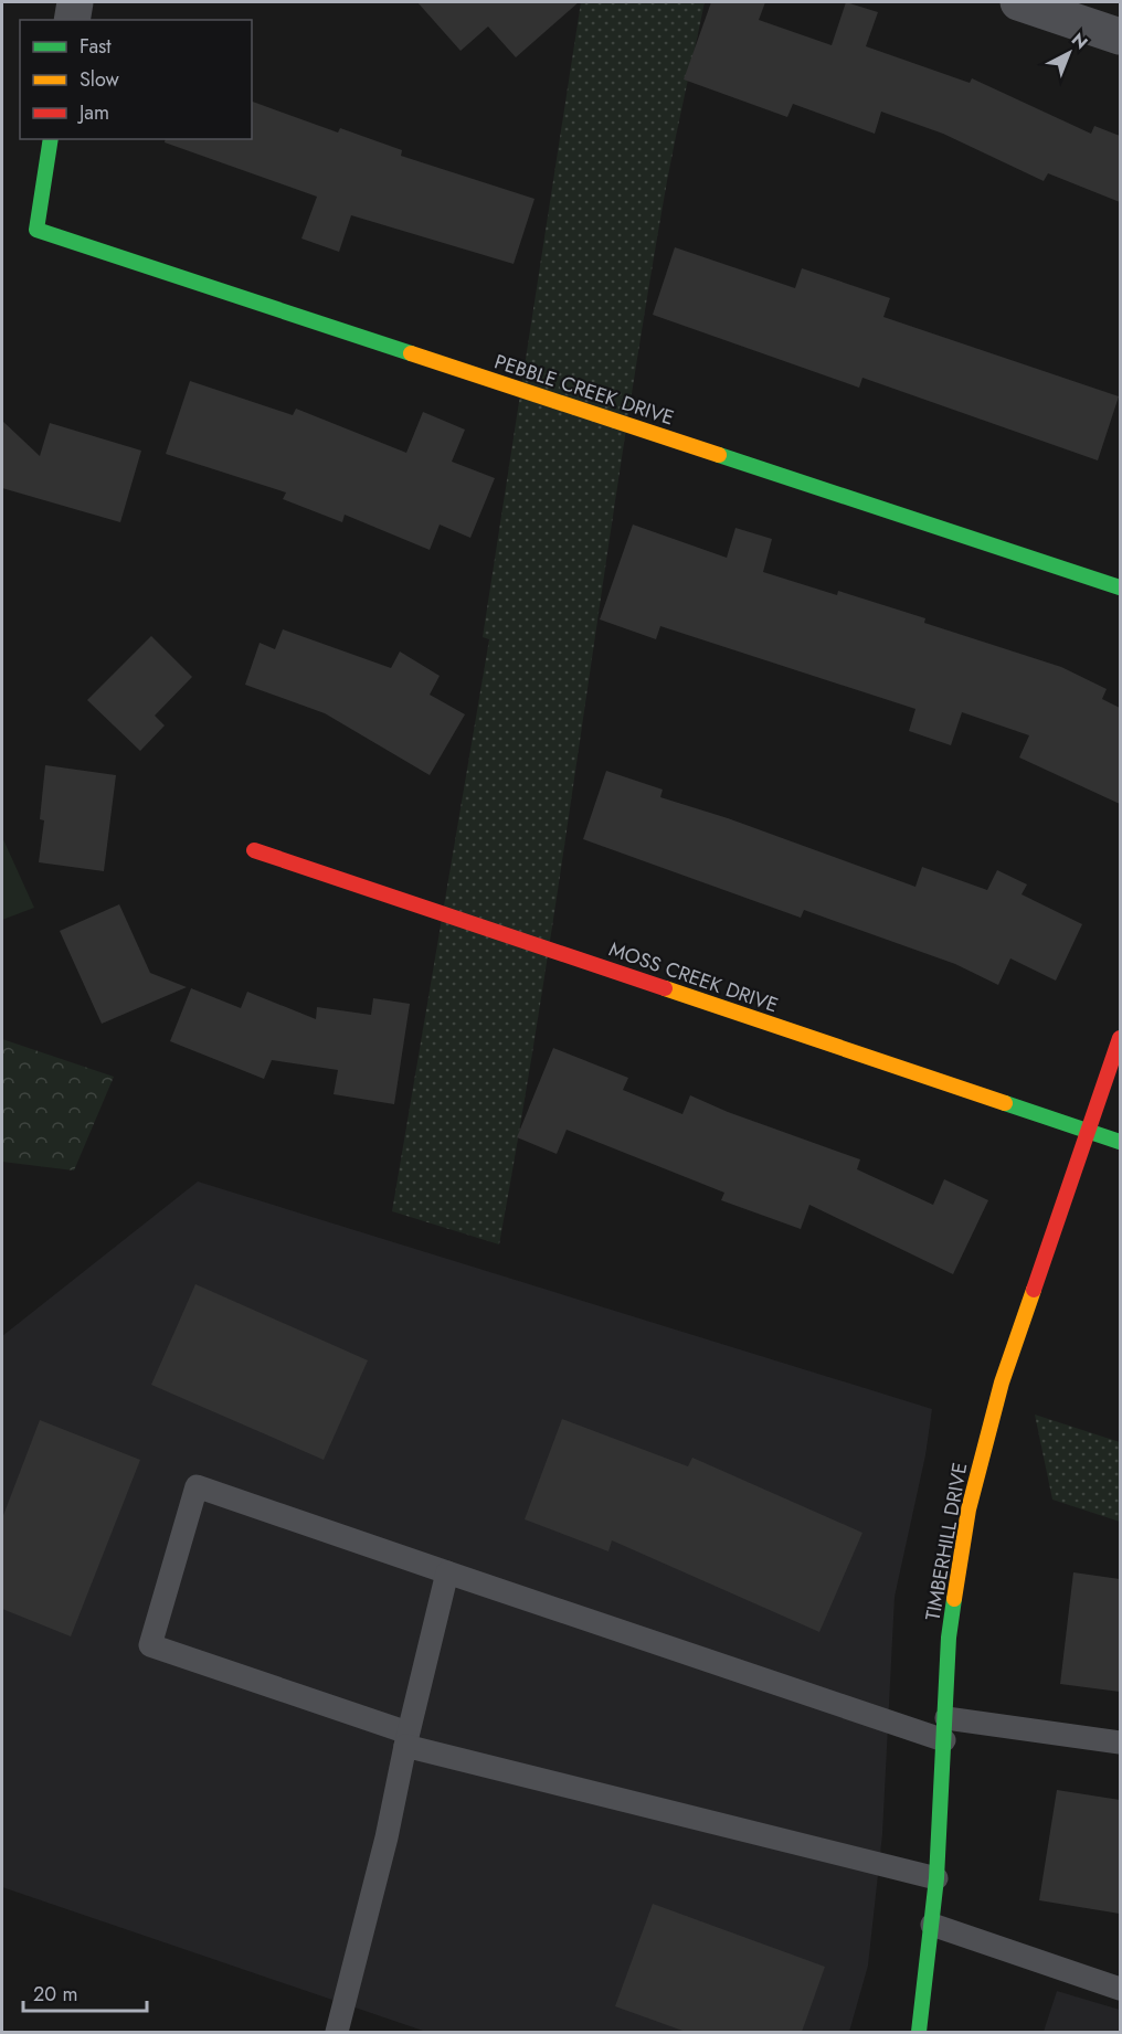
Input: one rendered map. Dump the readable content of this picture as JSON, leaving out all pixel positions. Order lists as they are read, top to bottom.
{
  "streets": {
    "street": ["PEBBLE CREEK DRIVE", "MOSS CREEK DRIVE", "TIMBERHILL DRIVE"]
  },
  "crossings": [
    ["MOSS CREEK DRIVE", "TIMBERHILL DRIVE"]
  ],
  "legend": ["Fast", "Slow", "Jam"],
  "scale_bar": "20 m",
  "north": "top right"
}
